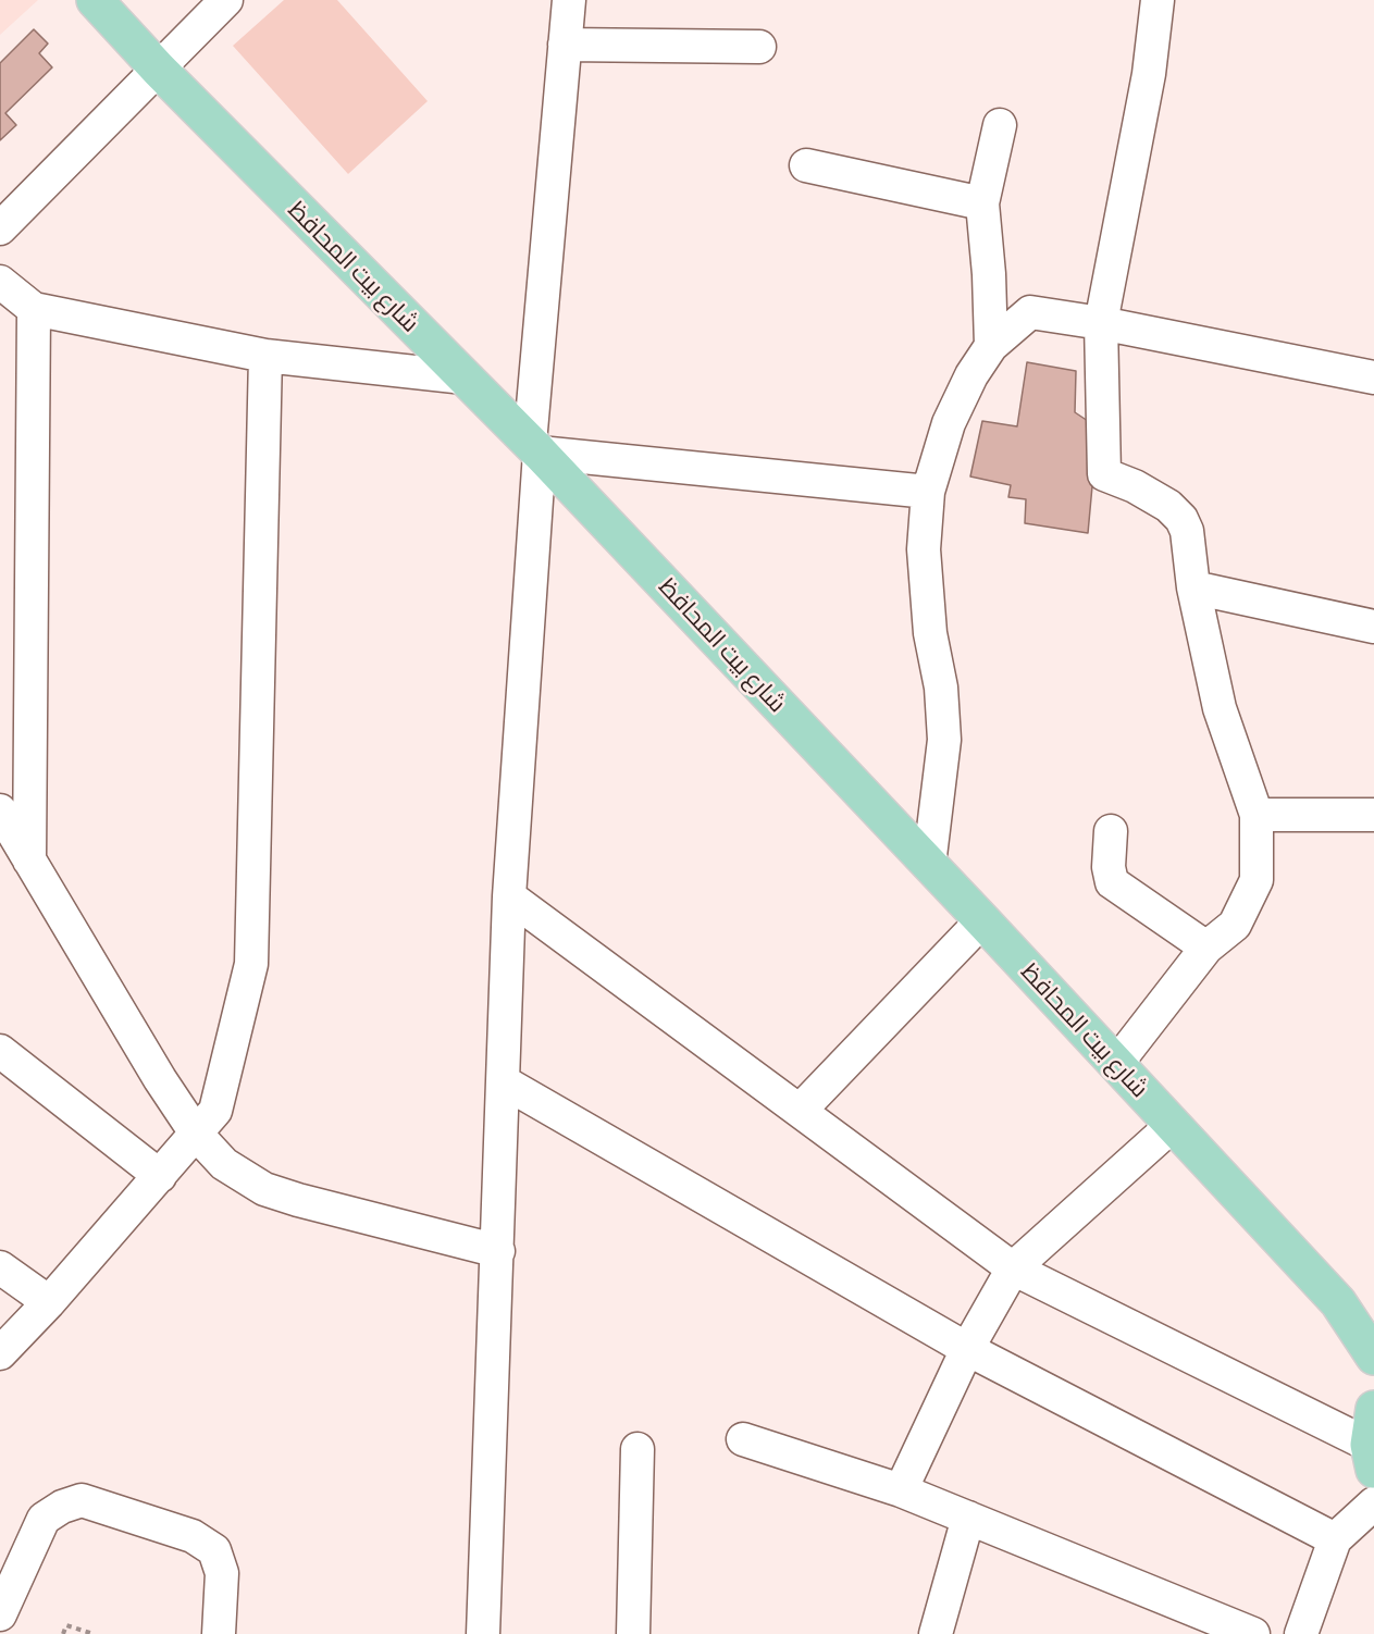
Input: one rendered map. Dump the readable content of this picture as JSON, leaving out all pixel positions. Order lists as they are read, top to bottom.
{
  "streets": {
    "main road": ["شارع بيت المحافظ"]
  }
}
